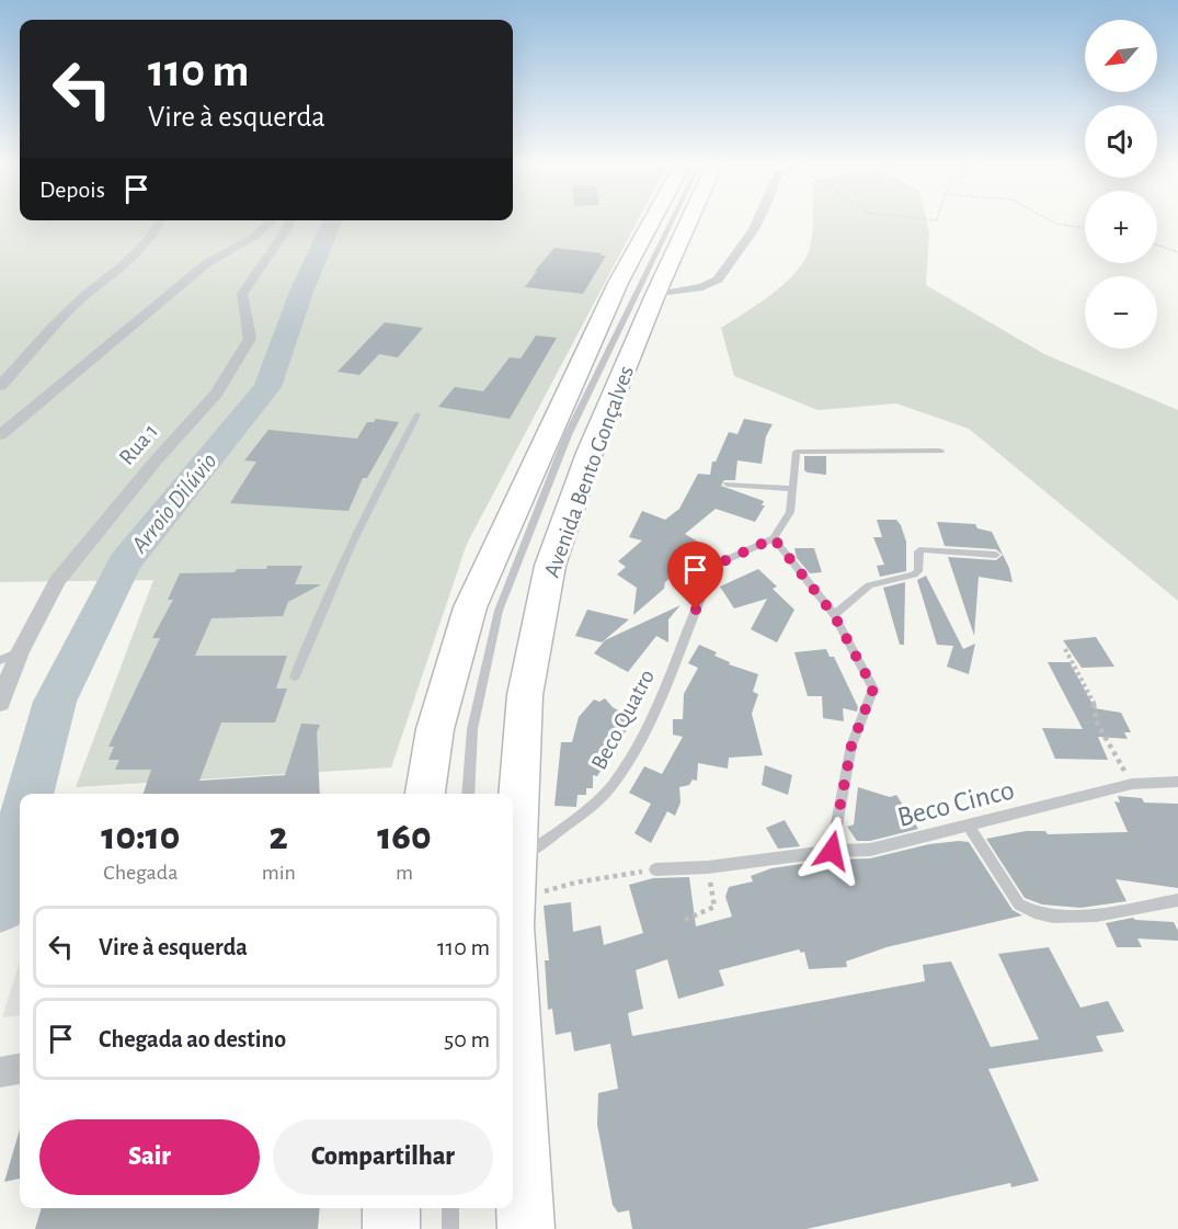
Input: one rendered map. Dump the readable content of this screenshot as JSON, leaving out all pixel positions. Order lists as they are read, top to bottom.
{
  "streets": {
    "main road": ["Avenida Bento Gonçalves"],
    "street": ["Rua 1"],
    "lane": ["Beco Quatro", "Beco Cinco"]
  },
  "crossings": [
    ["Avenida Bento Gonçalves", "Beco Quatro"]
  ],
  "water": ["Arroio Dilúvio"],
  "north": "bottom left",
  "page": {
    "map_buttons": ["+", "−"],
    "turn": ["110 m", "Vire à esquerda"],
    "then": "Depois",
    "eta": [
      "10:10",
      "Chegada",
      "2",
      "min",
      "160",
      "m"
    ],
    "list": [
      {
        "name": "Vire à esquerda",
        "value": "110 m"
      },
      {
        "name": "Chegada ao destino",
        "value": "50 m"
      }
    ],
    "buttons": ["Sair", "Compartilhar"]
  }
}
